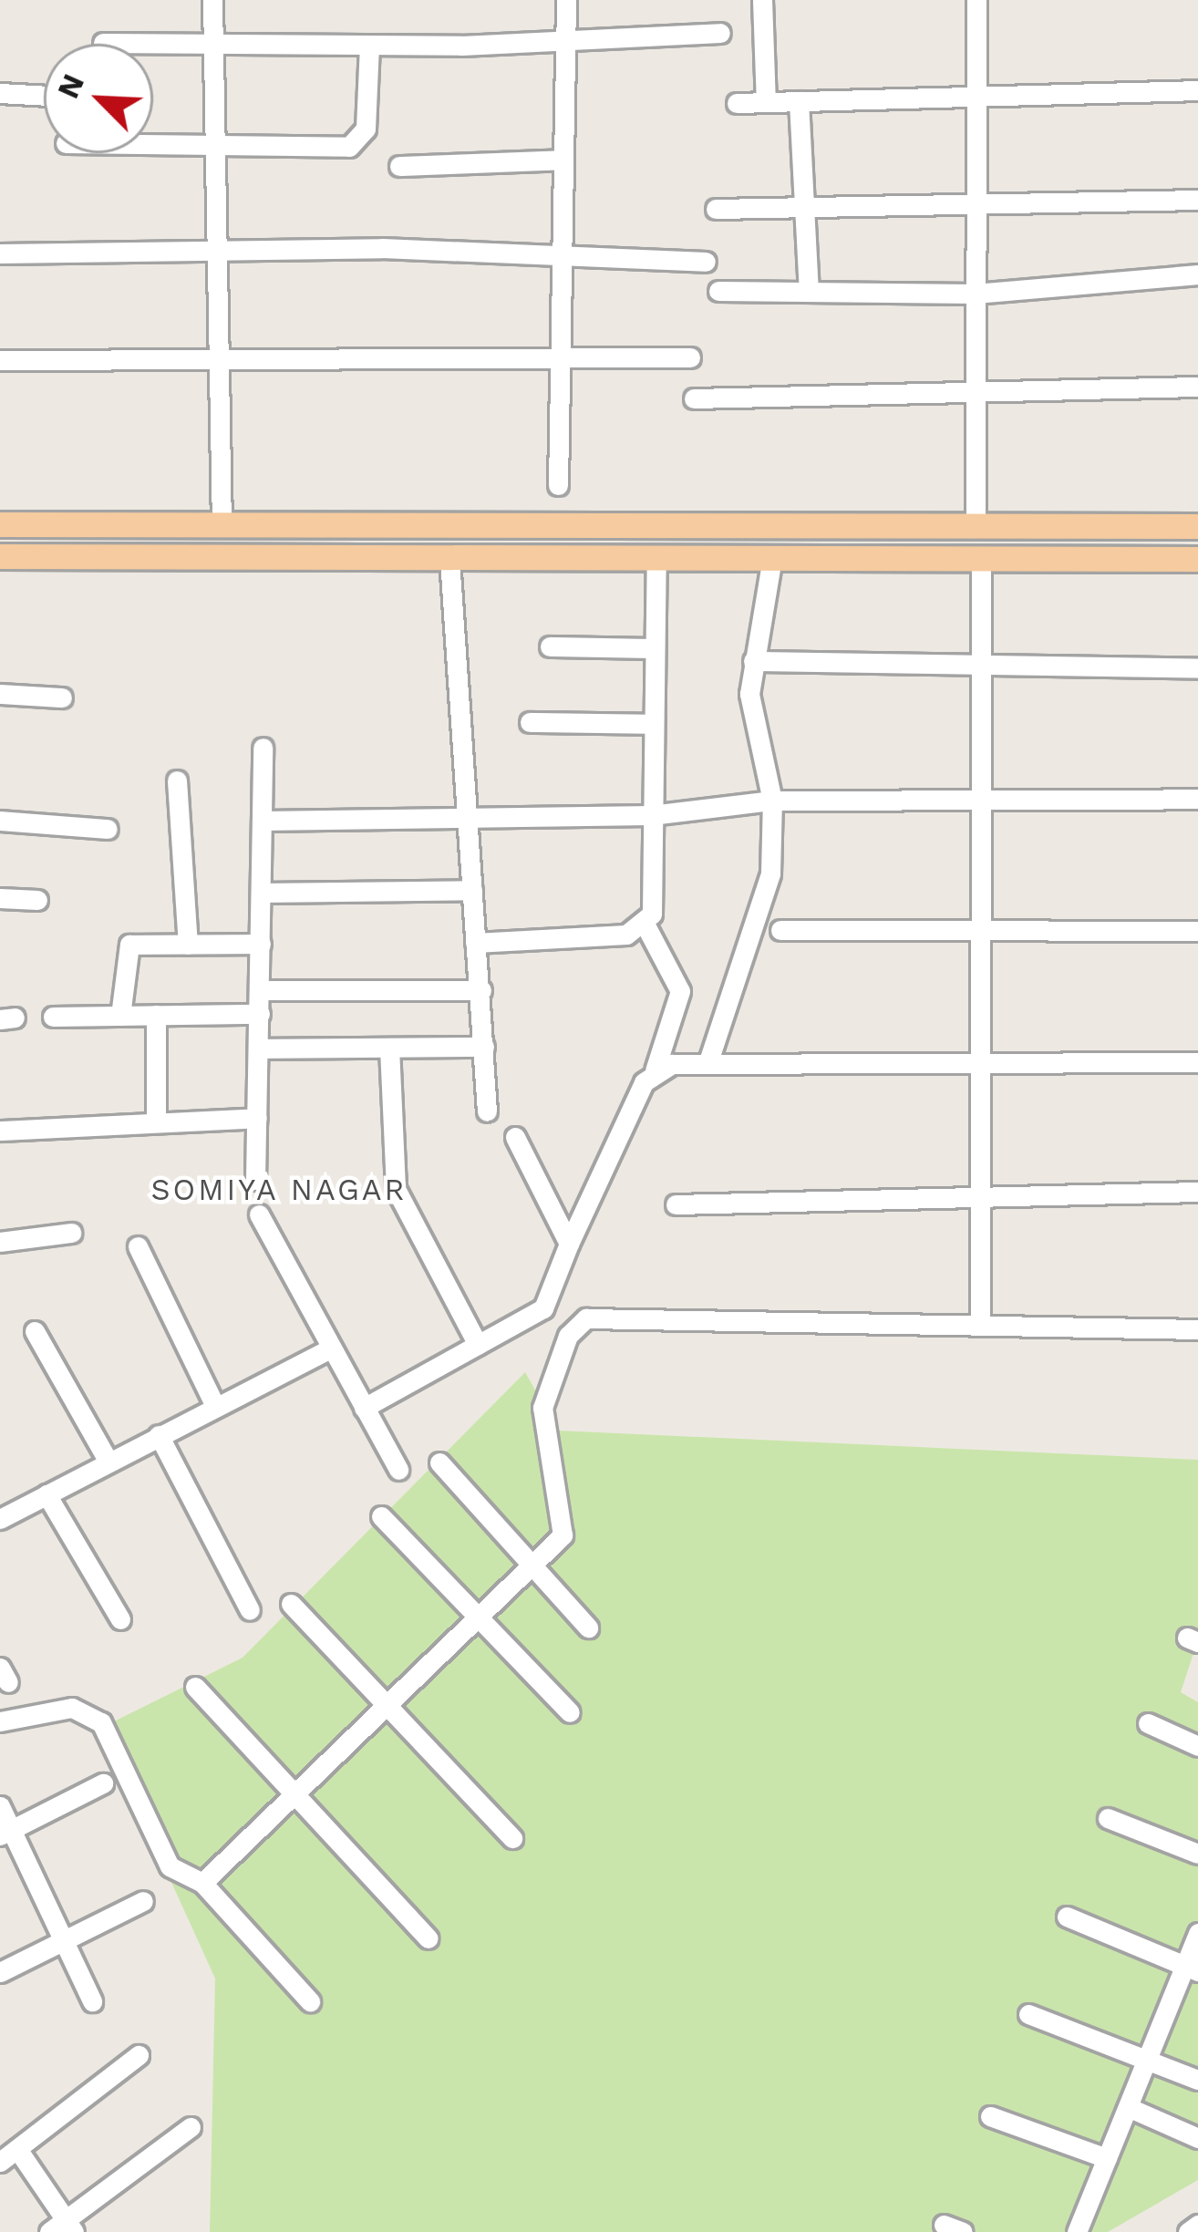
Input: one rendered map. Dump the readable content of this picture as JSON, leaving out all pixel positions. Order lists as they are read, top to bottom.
{
  "districts": ["SOMIYA NAGAR"],
  "north": "top left"
}
